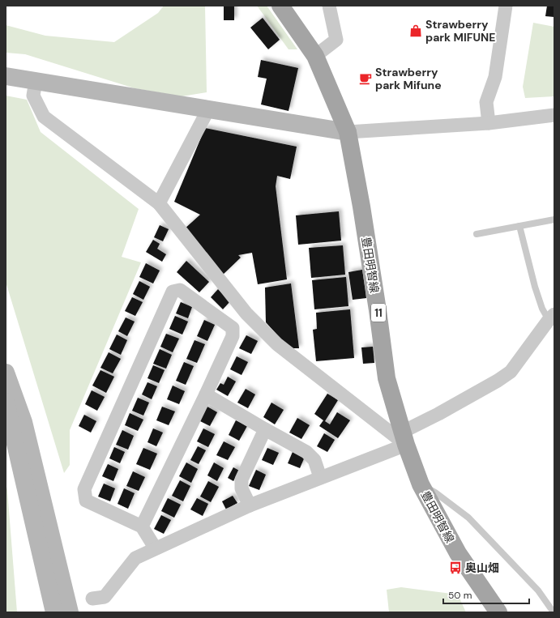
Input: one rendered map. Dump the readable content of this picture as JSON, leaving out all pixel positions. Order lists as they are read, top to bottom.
{
  "streets": {
    "main road": ["豊田明智線", "11"]
  },
  "places": {
    "shop": ["Strawberry park MIFUNE"],
    "cafe": ["Strawberry park Mifune"],
    "bus stop": ["奥山畑"]
  },
  "scale_bar": "50 m"
}
